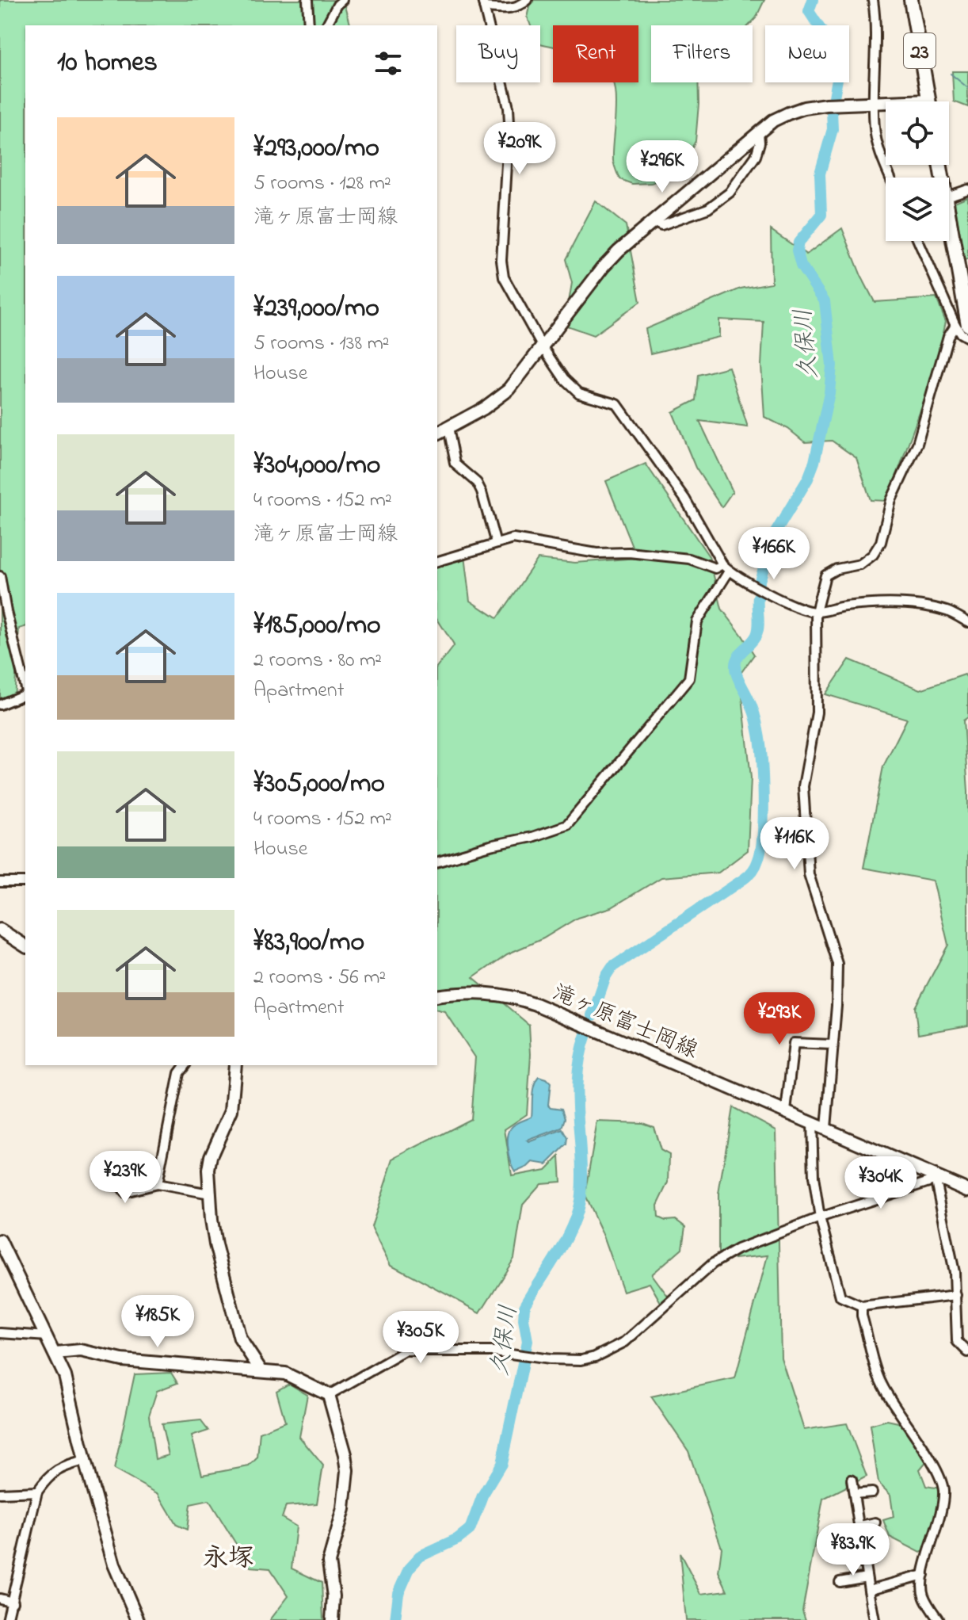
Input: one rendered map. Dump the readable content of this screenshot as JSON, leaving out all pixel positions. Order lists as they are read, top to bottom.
{
  "streets": {
    "main road": ["23"],
    "street": ["滝ヶ原富士岡線"]
  },
  "districts": ["永塚"],
  "water": ["久保川"],
  "page": {
    "chip": [
      "Buy",
      "Rent",
      "Filters",
      "New"
    ],
    "heading": "10 homes",
    "list": [
      {
        "name": "¥293,000/mo",
        "note": "5 rooms · 128 m² · 滝ヶ原富士岡線"
      },
      {
        "name": "¥239,000/mo",
        "note": "5 rooms · 138 m² · House"
      },
      {
        "name": "¥304,000/mo",
        "note": "4 rooms · 152 m² · 滝ヶ原富士岡線"
      },
      {
        "name": "¥185,000/mo",
        "note": "2 rooms · 80 m² · Apartment"
      },
      {
        "name": "¥305,000/mo",
        "note": "4 rooms · 152 m² · House"
      },
      {
        "name": "¥83,900/mo",
        "note": "2 rooms · 56 m² · Apartment"
      }
    ],
    "price": [
      "¥209K",
      "¥296K",
      "¥166K",
      "¥116K",
      "¥293K",
      "¥239K",
      "¥304K",
      "¥185K",
      "¥305K",
      "¥83.9K"
    ]
  }
}
